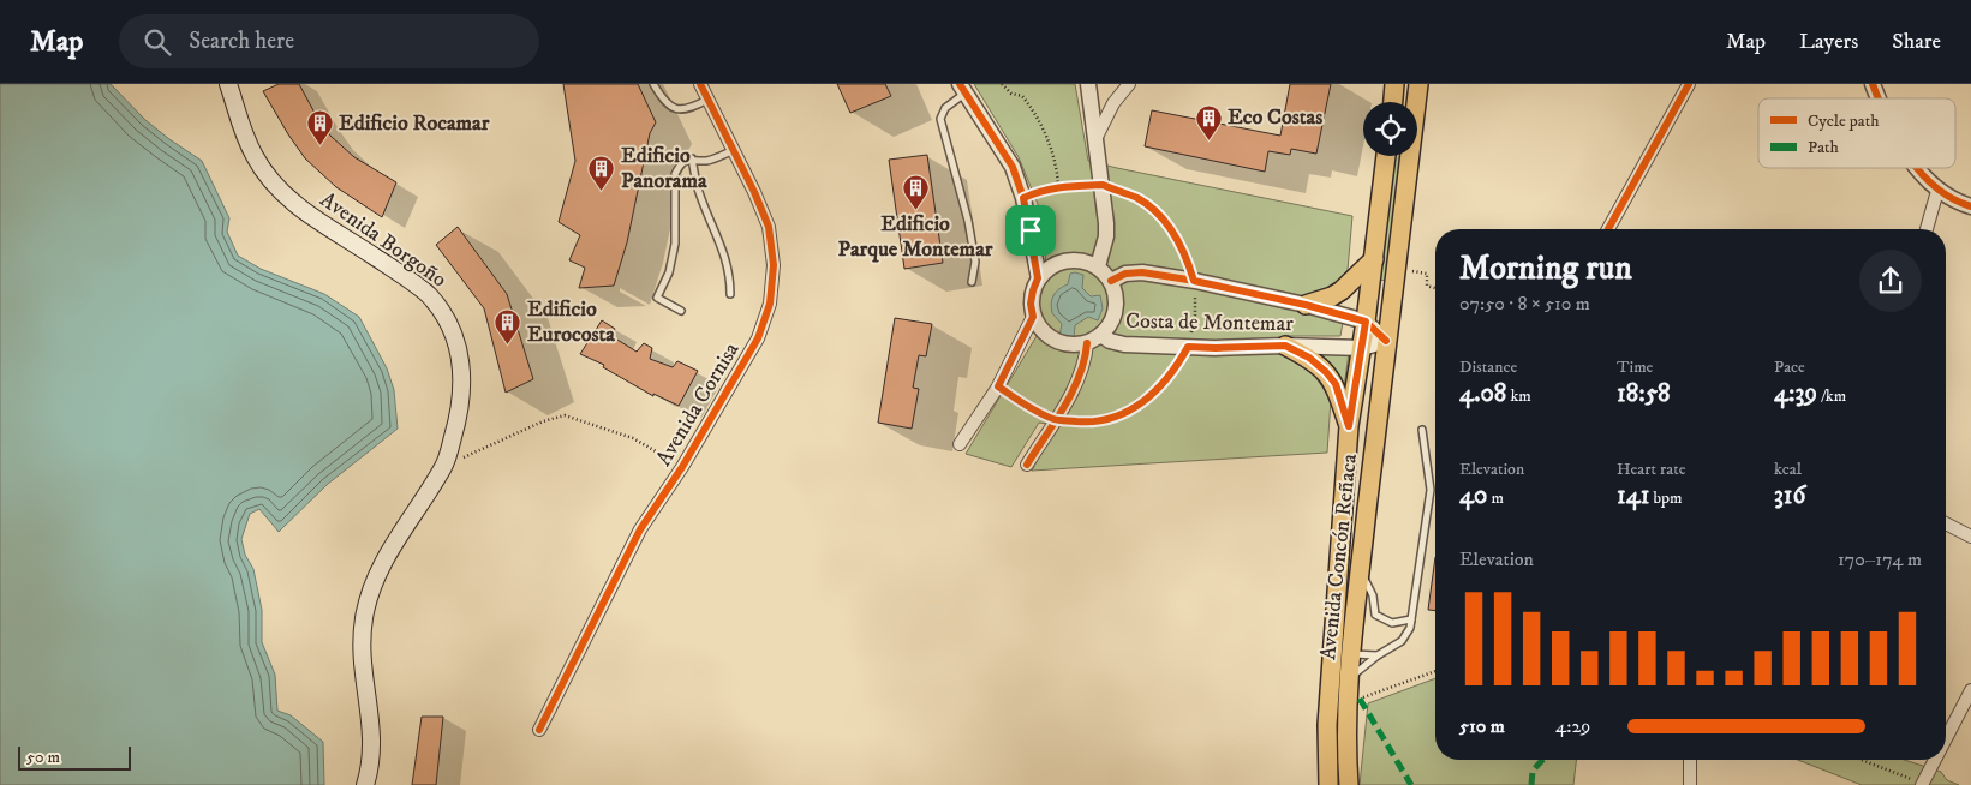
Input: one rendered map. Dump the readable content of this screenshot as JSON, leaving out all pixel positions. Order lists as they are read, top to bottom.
{
  "streets": {
    "main road": ["Avenida Borgoño", "Avenida Concón Reñaca"],
    "street": ["Costa de Montemar", "Avenida Cornisa"]
  },
  "crossings": [
    ["Costa de Montemar", "Avenida Concón Reñaca"]
  ],
  "places": {
    "building": [
      "Eco Costas",
      "Edificio Rocamar",
      "Edificio Panorama",
      "Edificio Parque Montemar",
      "Edificio Eurocosta"
    ]
  },
  "legend": ["Cycle path", "Path"],
  "scale_bar": "50 m",
  "page": {
    "header": "Map",
    "search": "Search here",
    "nav": ["Map", "Layers", "Share"],
    "heading": ["Morning run", "07:50 · 8 × 510 m"],
    "stats": [
      ["Distance", "4.08 km"],
      ["Time", "18:58"],
      ["Pace", "4:39 /km"],
      ["Elevation", "40 m"],
      ["Heart rate", "141 bpm"],
      ["kcal", "316"]
    ],
    "chart": ["Elevation", "170–174 m"],
    "list": [
      {
        "name": "510 m",
        "note": "4:29"
      }
    ],
    "scale": "50 m"
  }
}
